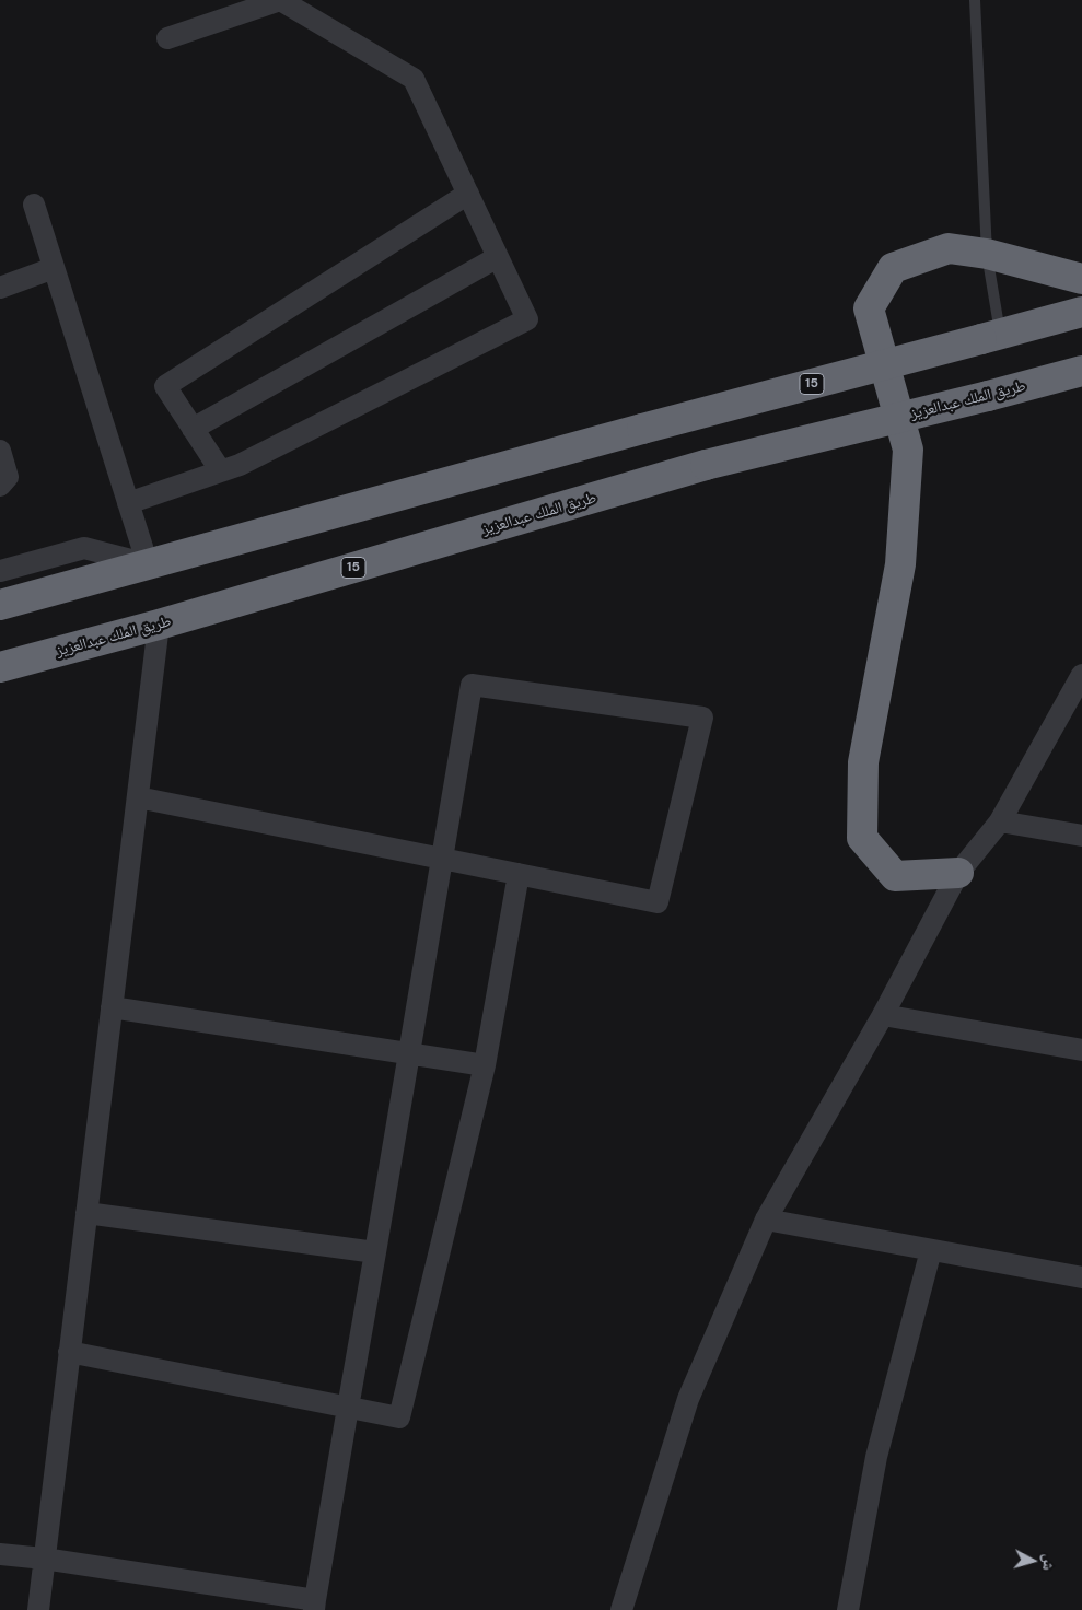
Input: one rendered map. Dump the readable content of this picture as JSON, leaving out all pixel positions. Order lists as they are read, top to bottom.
{
  "streets": {
    "highway": ["15", "طريق الملك عبدالعزيز"]
  },
  "north": "right"
}
